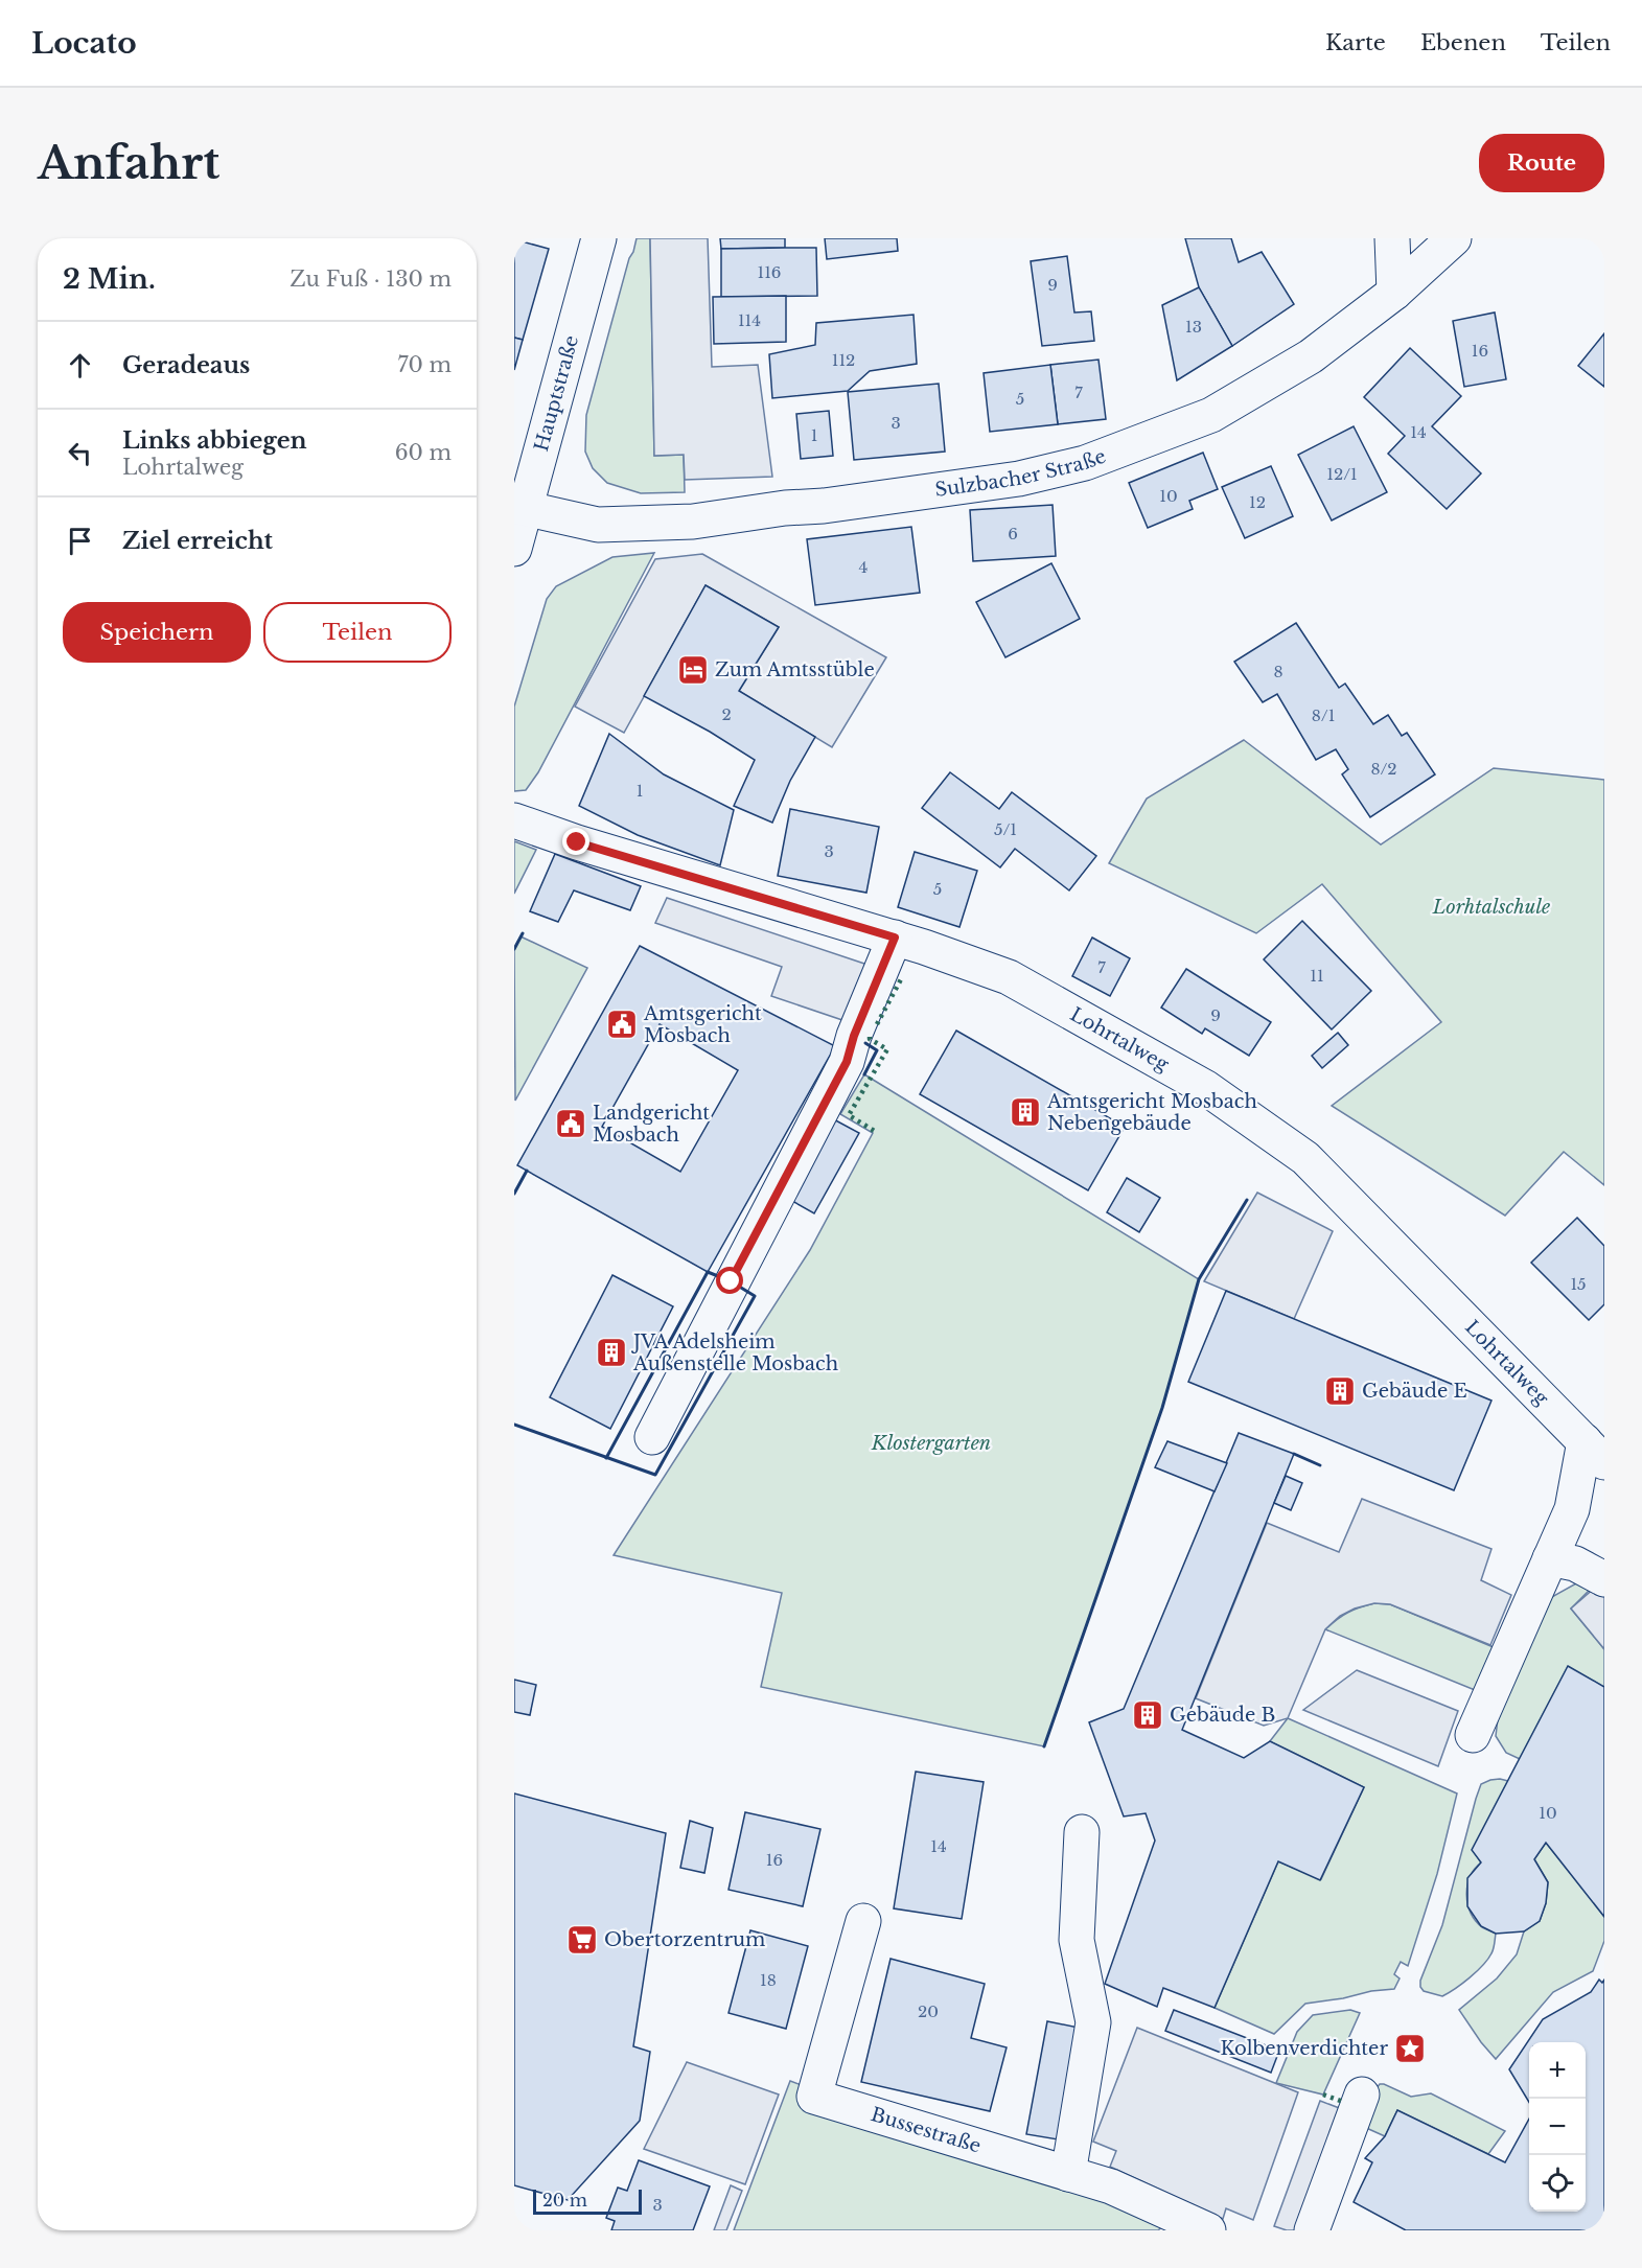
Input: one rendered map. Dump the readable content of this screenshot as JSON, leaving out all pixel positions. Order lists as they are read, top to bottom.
{
  "streets": {
    "street": [
      "Hauptstraße",
      "Sulzbacher Straße",
      "Lohrtalweg",
      "Bussestraße"
    ]
  },
  "crossings": [
    ["Hauptstraße", "Sulzbacher Straße"]
  ],
  "parks": ["Lorhtalschule", "Klostergarten"],
  "places": {
    "hotel": ["Zum Amtsstüble"],
    "public building": ["Amtsgericht Mosbach", "Landgericht Mosbach"],
    "building": [
      "Amtsgericht Mosbach Nebengebäude",
      "JVA Adelsheim Außenstelle Mosbach",
      "Gebäude E",
      "Gebäude B"
    ],
    "supermarket": ["Obertorzentrum"],
    "place": ["Kolbenverdichter"]
  },
  "house_numbers": [
    "116",
    "9",
    "114",
    "13",
    "16",
    "112",
    "7",
    "5",
    "3",
    "14",
    "1",
    "12/1",
    "10",
    "12",
    "6",
    "4",
    "8",
    "2",
    "8/1",
    "8/2",
    "1",
    "5/1",
    "3",
    "5",
    "7",
    "11",
    "9",
    "15",
    "10",
    "14",
    "16",
    "18",
    "20",
    "3"
  ],
  "scale_bar": "20 m",
  "page": {
    "header": "Locato",
    "nav": ["Karte", "Ebenen", "Teilen"],
    "buttons": [
      "Route",
      ["Speichern", "Teilen"]
    ],
    "title": "Anfahrt",
    "heading": ["2 Min.", "Zu Fuß · 130 m"],
    "list": [
      ["Geradeaus", "70 m"],
      ["Links abbiegen", "Lohrtalweg", "60 m"],
      "Ziel erreicht"
    ],
    "map_buttons": ["+", "−"],
    "scale": "20 m"
  }
}
